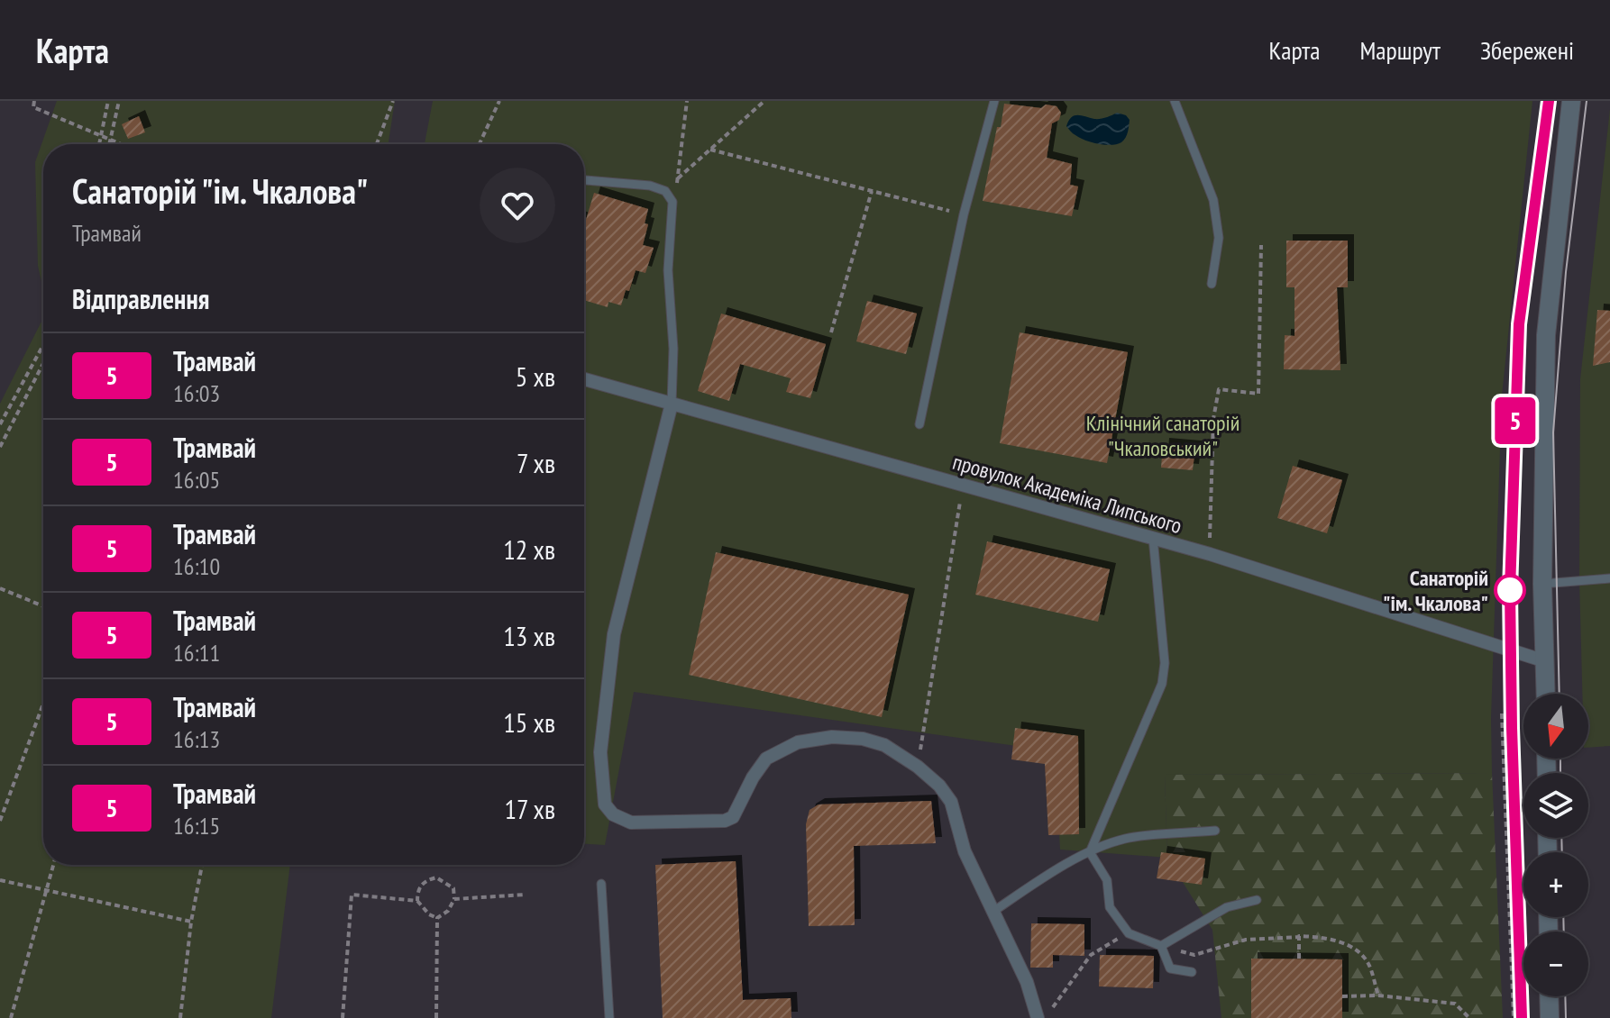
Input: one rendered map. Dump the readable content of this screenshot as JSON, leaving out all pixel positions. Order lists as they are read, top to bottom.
{
  "streets": {
    "street": ["провулок Академіка Липського"]
  },
  "parks": ["Клінічний санаторій \"Чкаловський\""],
  "places": ["Санаторій \"ім. Чкалова\""],
  "lines": ["tram line 5"],
  "north": "bottom",
  "page": {
    "header": "Карта",
    "nav": ["Карта", "Маршрут", "Збережені"],
    "on_map": "5",
    "heading": [
      ["Санаторій \"ім. Чкалова\"", "Трамвай"],
      "Відправлення"
    ],
    "list": [
      {
        "mark": "5",
        "name": "Трамвай",
        "note": "16:03",
        "value": "5 хв"
      },
      {
        "mark": "5",
        "name": "Трамвай",
        "note": "16:05",
        "value": "7 хв"
      },
      {
        "mark": "5",
        "name": "Трамвай",
        "note": "16:10",
        "value": "12 хв"
      },
      {
        "mark": "5",
        "name": "Трамвай",
        "note": "16:11",
        "value": "13 хв"
      },
      {
        "mark": "5",
        "name": "Трамвай",
        "note": "16:13",
        "value": "15 хв"
      },
      {
        "mark": "5",
        "name": "Трамвай",
        "note": "16:15",
        "value": "17 хв"
      }
    ],
    "map_buttons": ["+", "−"]
  }
}
